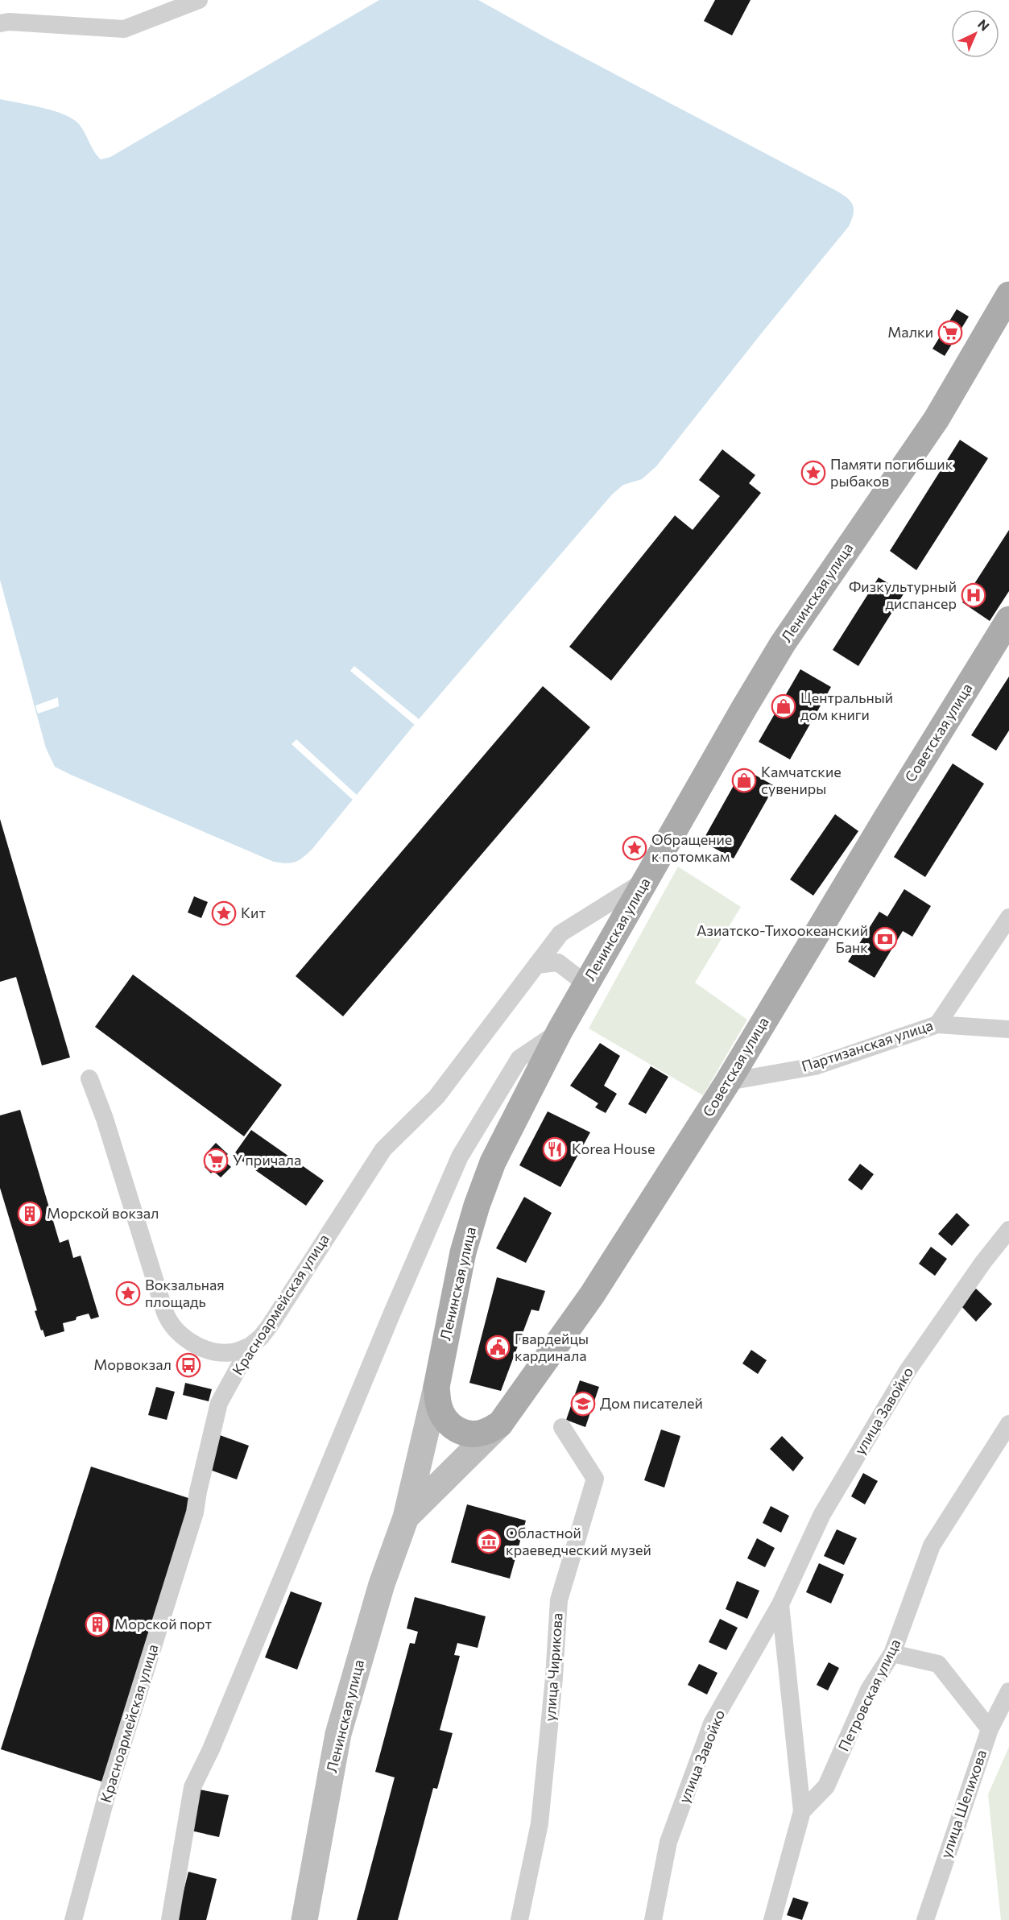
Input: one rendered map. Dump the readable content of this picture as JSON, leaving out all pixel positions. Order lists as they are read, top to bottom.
{
  "streets": {
    "main road": ["Ленинская улица", "Советская улица"],
    "street": [
      "Партизанская улица",
      "Красноармейская улица",
      "улица Завойко",
      "улица Чирикова",
      "Петровская улица",
      "улица Шелихова"
    ]
  },
  "crossings": [
    ["Ленинская улица", "Советская улица"],
    ["Ленинская улица", "Красноармейская улица"],
    ["Советская улица", "Партизанская улица"]
  ],
  "places": {
    "supermarket": ["Малки", "У причала"],
    "place": [
      "Памяти погибшик рыбаков",
      "Обращение к потомкам",
      "Кит",
      "Вокзальная площадь"
    ],
    "hospital": ["Физкультурный диспансер"],
    "shop": ["Центральный дом книги", "Камчатские сувениры"],
    "bank": ["Азиатско-Тихоокеанский Банк"],
    "restaurant": ["Korea House"],
    "building": ["Морской вокзал", "Морской порт"],
    "public building": ["Гвардейцы кардинала"],
    "bus stop": ["Морвокзал"],
    "school or university": ["Дом писателей"],
    "museum": ["Областной краеведческий музей"]
  },
  "north": "top right"
}
